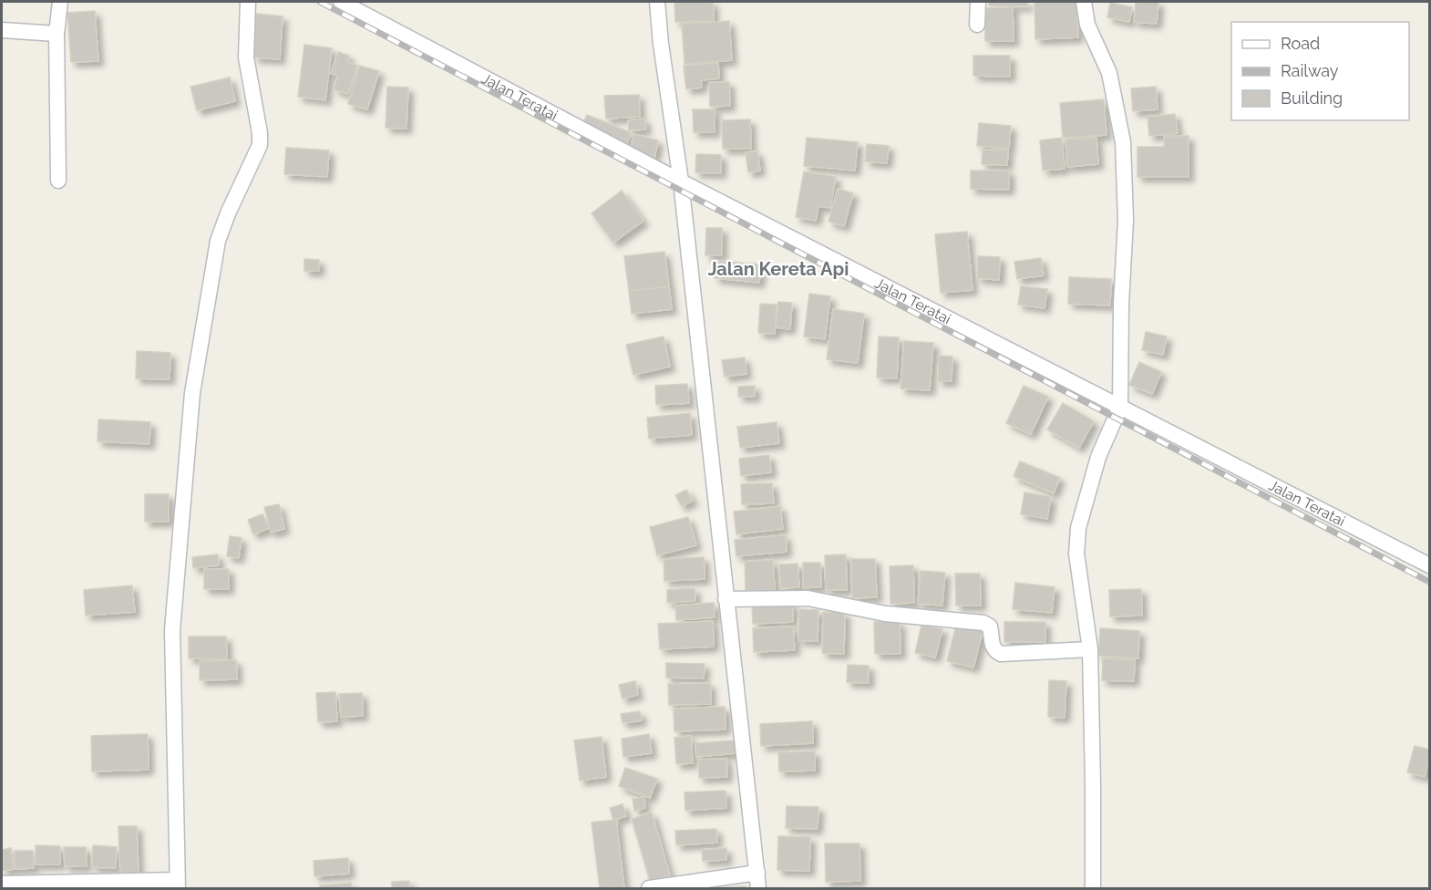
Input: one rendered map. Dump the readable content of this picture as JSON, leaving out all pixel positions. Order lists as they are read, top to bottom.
{
  "streets": {
    "street": ["Jalan Teratai"]
  },
  "districts": ["Jalan Kereta Api"],
  "legend": ["Road", "Railway", "Building"]
}
